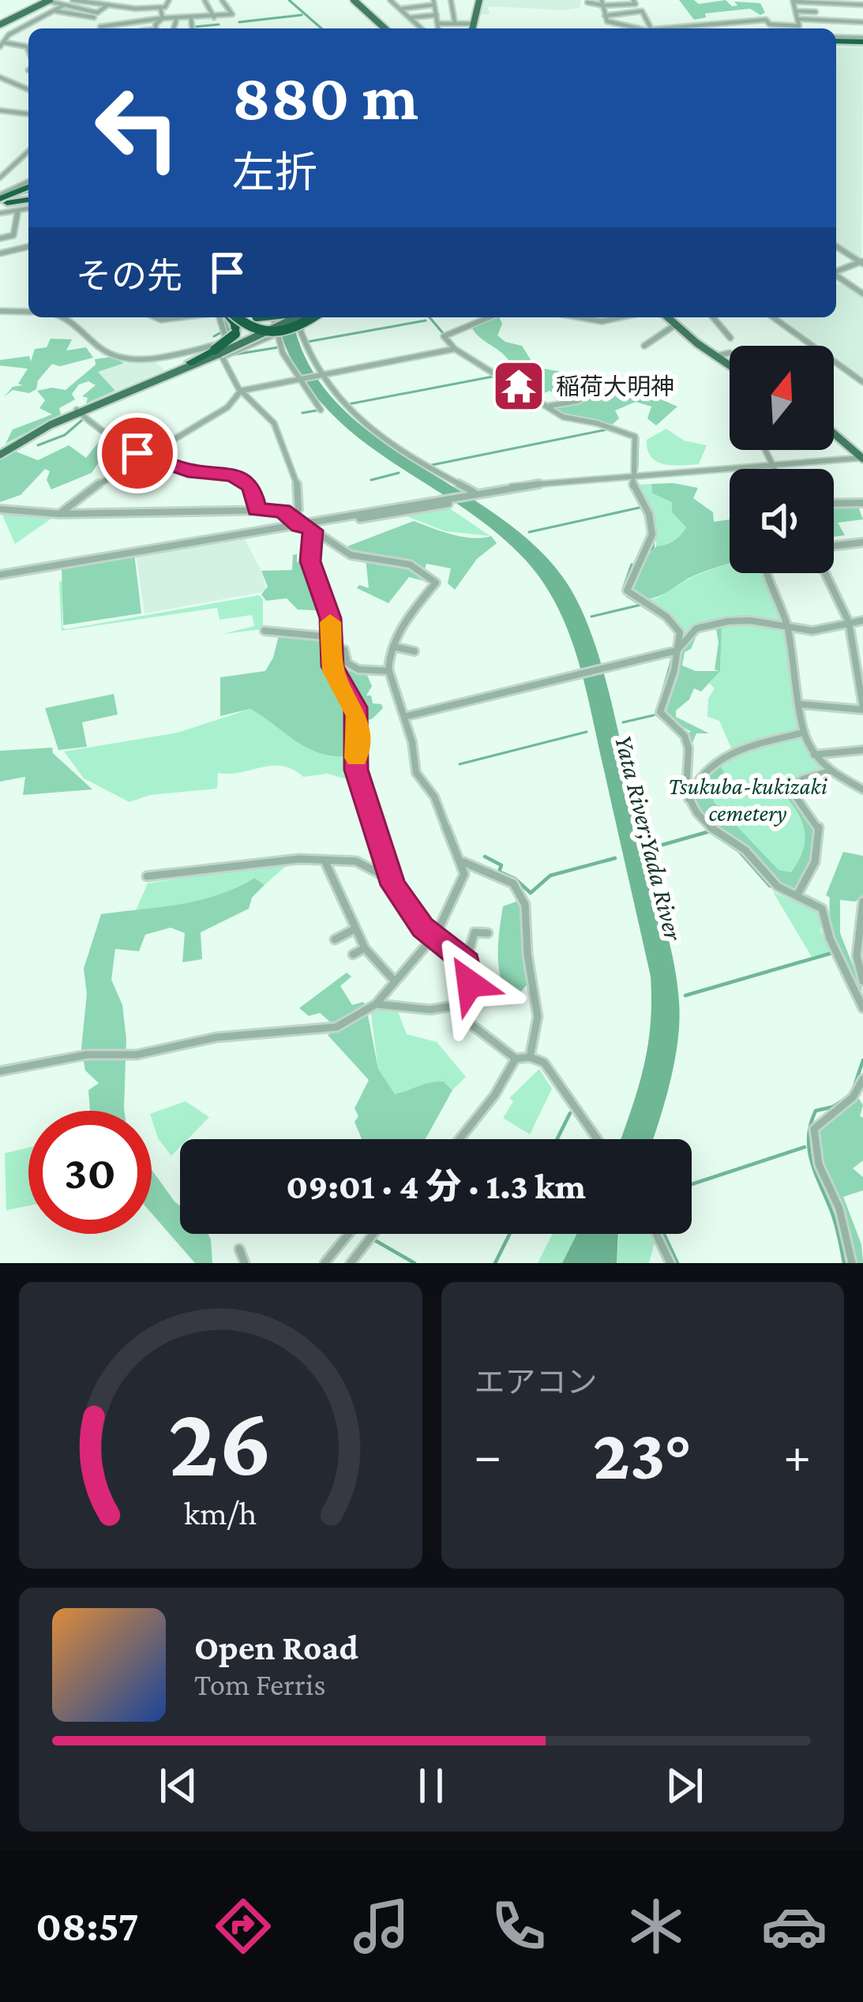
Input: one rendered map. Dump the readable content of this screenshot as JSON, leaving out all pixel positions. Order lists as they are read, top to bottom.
{
  "water": ["Yata River;Yada River"],
  "parks": ["Tsukuba-kukizaki cemetery"],
  "places": {
    "temple": ["稲荷大明神"]
  },
  "north": "top",
  "page": {
    "turn": ["880 m", "左折"],
    "then": "その先",
    "limit": "30",
    "trip": "09:01 · 4 分 · 1.3 km",
    "tile": "エアコン",
    "heat": ["−", "23°", "+"],
    "song": ["Open Road", "Tom Ferris"],
    "tabs": "08:57",
    "gauge": ["26", "km/h"]
  }
}
